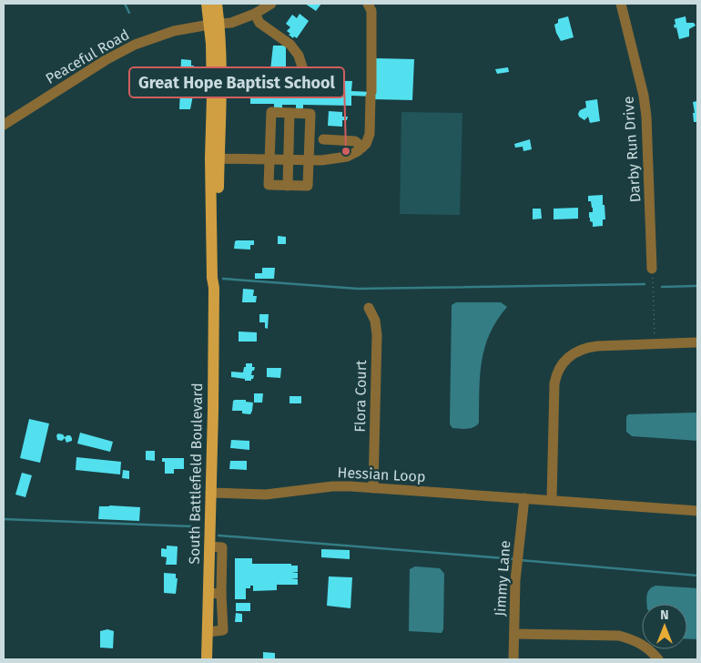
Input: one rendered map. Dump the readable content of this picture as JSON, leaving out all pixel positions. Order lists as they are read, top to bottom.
{
  "streets": {
    "main road": ["South Battlefield Boulevard"],
    "street": [
      "Peaceful Road",
      "Darby Run Drive",
      "Flora Court",
      "Hessian Loop",
      "Jimmy Lane"
    ]
  },
  "crossings": [
    ["Peaceful Road", "South Battlefield Boulevard"],
    ["Flora Court", "Hessian Loop"],
    ["South Battlefield Boulevard", "Hessian Loop"],
    ["Hessian Loop", "Jimmy Lane"]
  ],
  "places": ["Great Hope Baptist School"],
  "north": "top"
}
